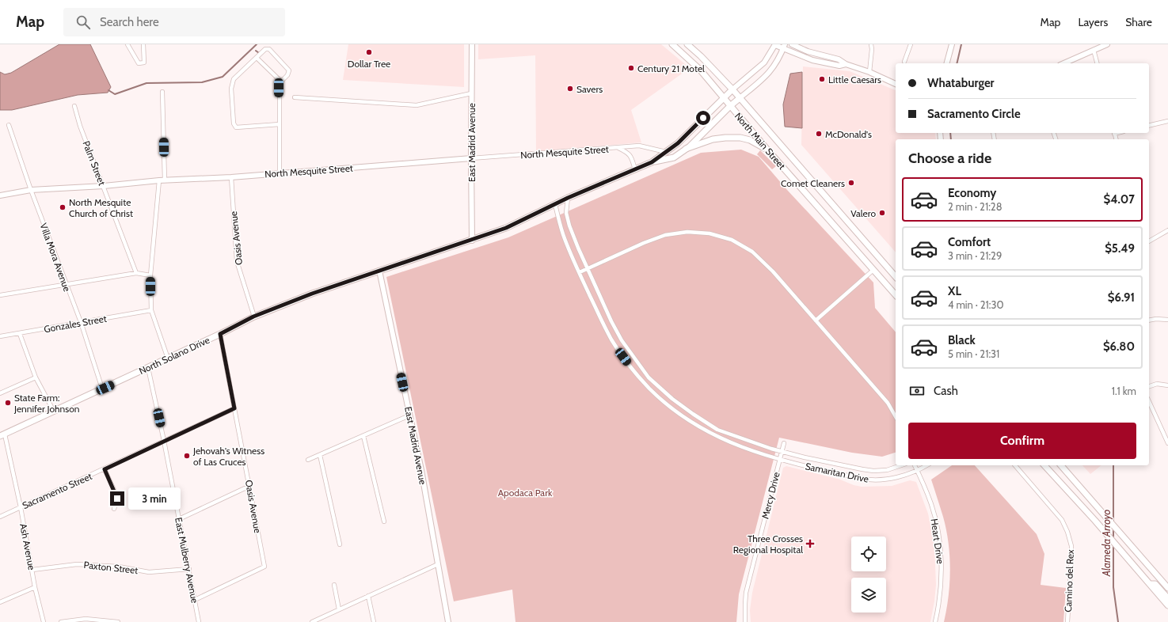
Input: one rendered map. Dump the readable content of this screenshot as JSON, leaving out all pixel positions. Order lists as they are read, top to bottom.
{
  "streets": {
    "main road": ["North Main Street", "North Solano Drive"],
    "street": [
      "East Madrid Avenue",
      "North Mesquite Street",
      "Palm Street",
      "Oasis Avenue",
      "Villa Mora Avenue",
      "Gonzales Street",
      "Samaritan Drive",
      "Sacramento Street",
      "Mercy Drive",
      "Heart Drive",
      "Ash Avenue",
      "East Mulberry Avenue",
      "Paxton Street",
      "Camino del Rex"
    ]
  },
  "crossings": [
    ["North Main Street", "North Solano Drive"],
    ["East Madrid Avenue", "North Mesquite Street"],
    ["East Madrid Avenue", "North Solano Drive"],
    ["North Mesquite Street", "Palm Street"],
    ["North Mesquite Street", "Oasis Avenue"],
    ["North Mesquite Street", "Villa Mora Avenue"],
    ["North Mesquite Street", "North Solano Drive"],
    ["Oasis Avenue", "North Solano Drive"],
    ["Oasis Avenue", "Sacramento Street"],
    ["Oasis Avenue", "East Mulberry Avenue"],
    ["Villa Mora Avenue", "Gonzales Street"],
    ["Villa Mora Avenue", "North Solano Drive"],
    ["North Solano Drive", "Samaritan Drive"],
    ["North Solano Drive", "Ash Avenue"],
    ["North Solano Drive", "East Mulberry Avenue"],
    ["Samaritan Drive", "Mercy Drive"],
    ["Samaritan Drive", "Heart Drive"],
    ["Sacramento Street", "Ash Avenue"],
    ["Sacramento Street", "East Mulberry Avenue"],
    ["Ash Avenue", "Paxton Street"],
    ["East Mulberry Avenue", "Paxton Street"]
  ],
  "water": ["Alameda Arroyo"],
  "parks": ["Apodaca Park"],
  "places": {
    "other": [
      "Dollar Tree",
      "Century 21 Motel",
      "Little Caesars",
      "Savers",
      "McDonald's",
      "Comet Cleaners",
      "North Mesquite Church of Christ",
      "Valero",
      "State Farm: Jennifer Johnson",
      "Jehovah's Witness of Las Cruces"
    ],
    "health": ["Three Crosses Regional Hospital"]
  },
  "page": {
    "header": "Map",
    "search": "Search here",
    "nav": ["Map", "Layers", "Share"],
    "banner": ["Whataburger", "Sacramento Circle"],
    "heading": "Choose a ride",
    "list": [
      {
        "name": "Economy",
        "note": "2 min · 21:28",
        "value": "$4.07"
      },
      {
        "name": "Comfort",
        "note": "3 min · 21:29",
        "value": "$5.49"
      },
      {
        "name": "XL",
        "note": "4 min · 21:30",
        "value": "$6.91"
      },
      {
        "name": "Black",
        "note": "5 min · 21:31",
        "value": "$6.80"
      }
    ],
    "pay": ["Cash", "1.1 km"],
    "buttons": "Confirm",
    "bubble": "3 min"
  }
}
